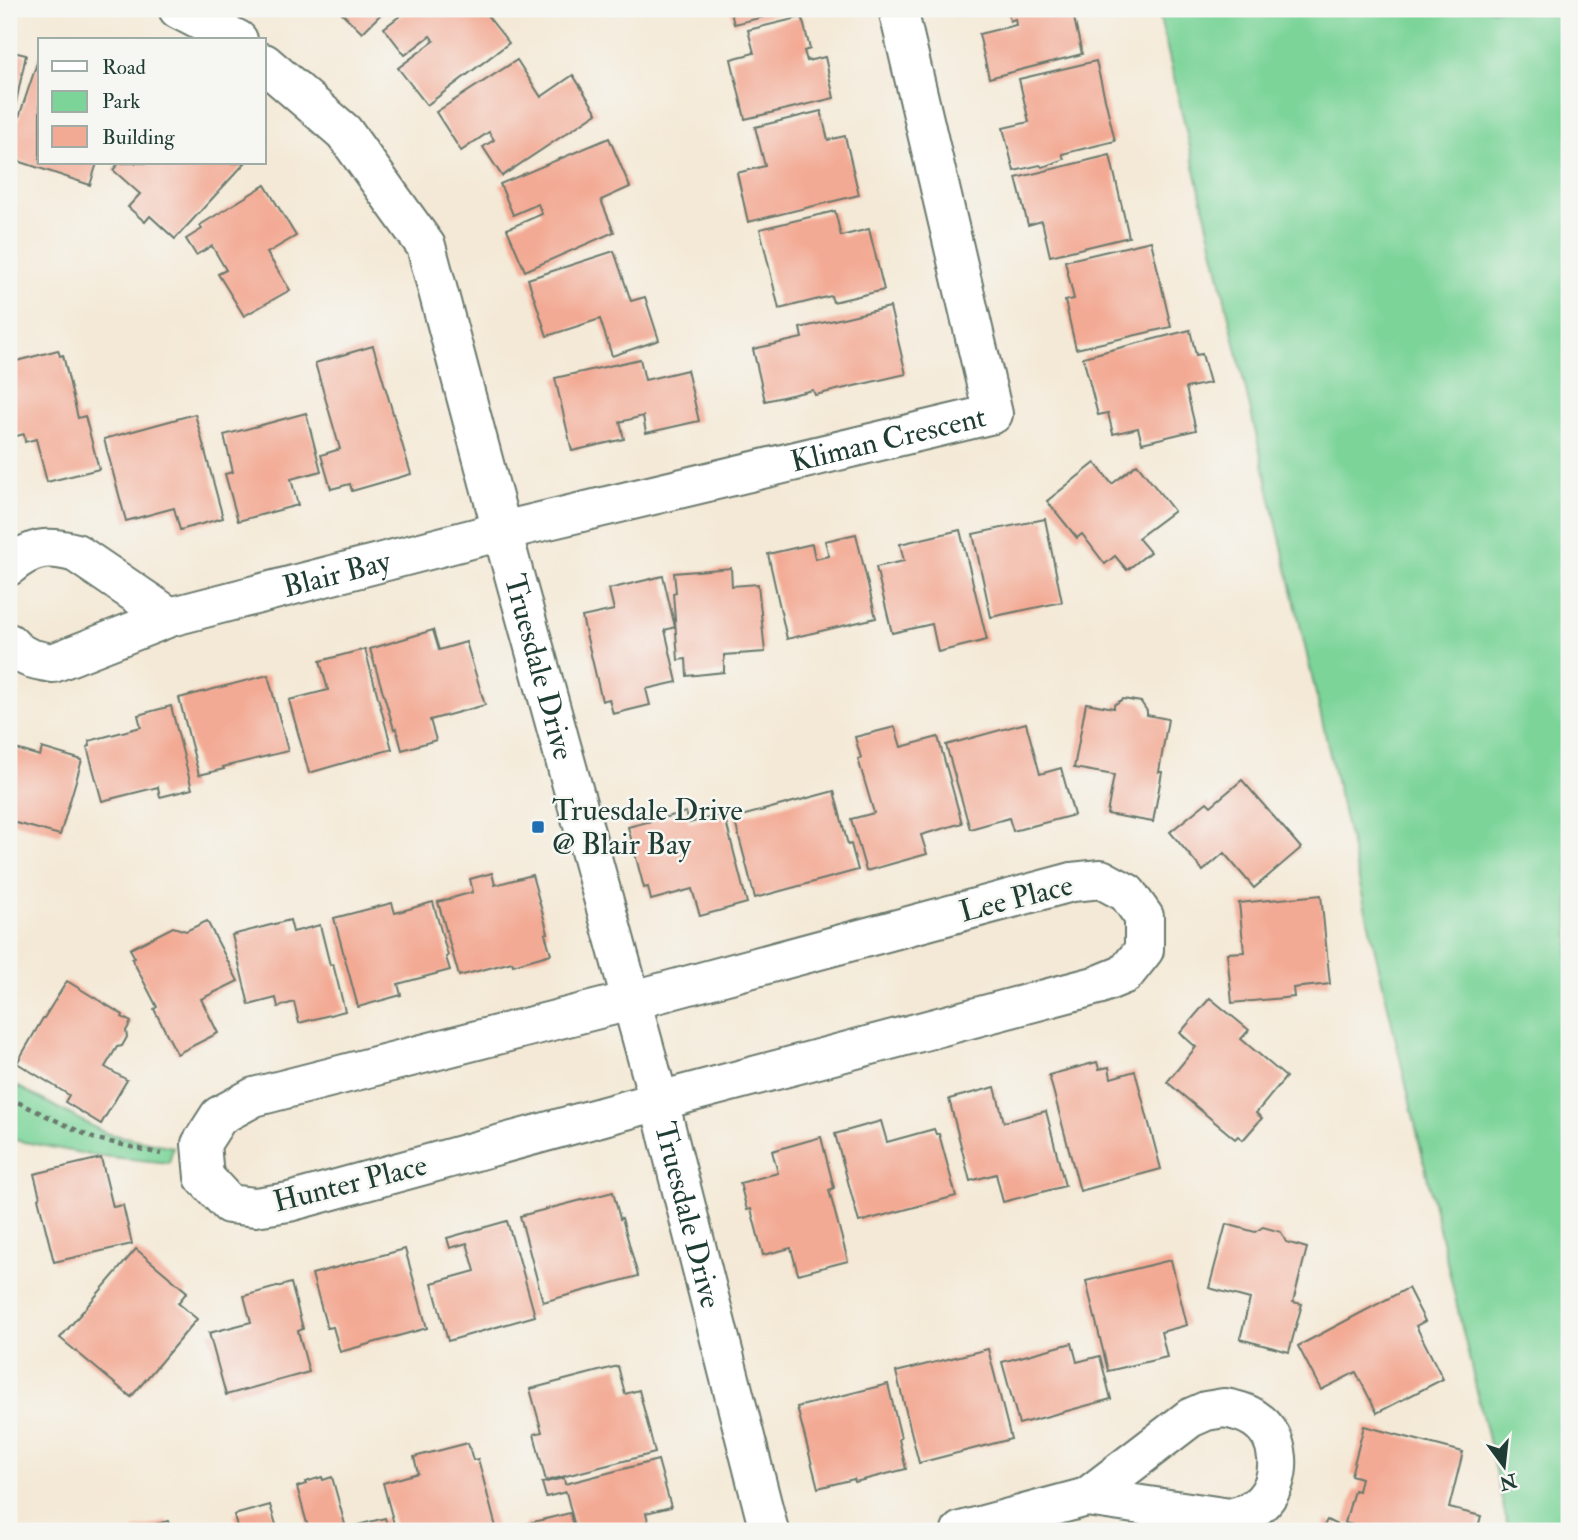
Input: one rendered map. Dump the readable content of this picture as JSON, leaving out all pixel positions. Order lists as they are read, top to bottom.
{
  "streets": {
    "street": [
      "Kliman Crescent",
      "Blair Bay",
      "Truesdale Drive",
      "Lee Place",
      "Hunter Place"
    ]
  },
  "crossings": [
    ["Kliman Crescent", "Blair Bay"],
    ["Kliman Crescent", "Truesdale Drive"],
    ["Blair Bay", "Truesdale Drive"],
    ["Truesdale Drive", "Lee Place"],
    ["Truesdale Drive", "Hunter Place"],
    ["Lee Place", "Hunter Place"]
  ],
  "places": {
    "transit": ["Truesdale Drive @ Blair Bay"]
  },
  "legend": ["Road", "Park", "Building"],
  "north": "bottom"
}
